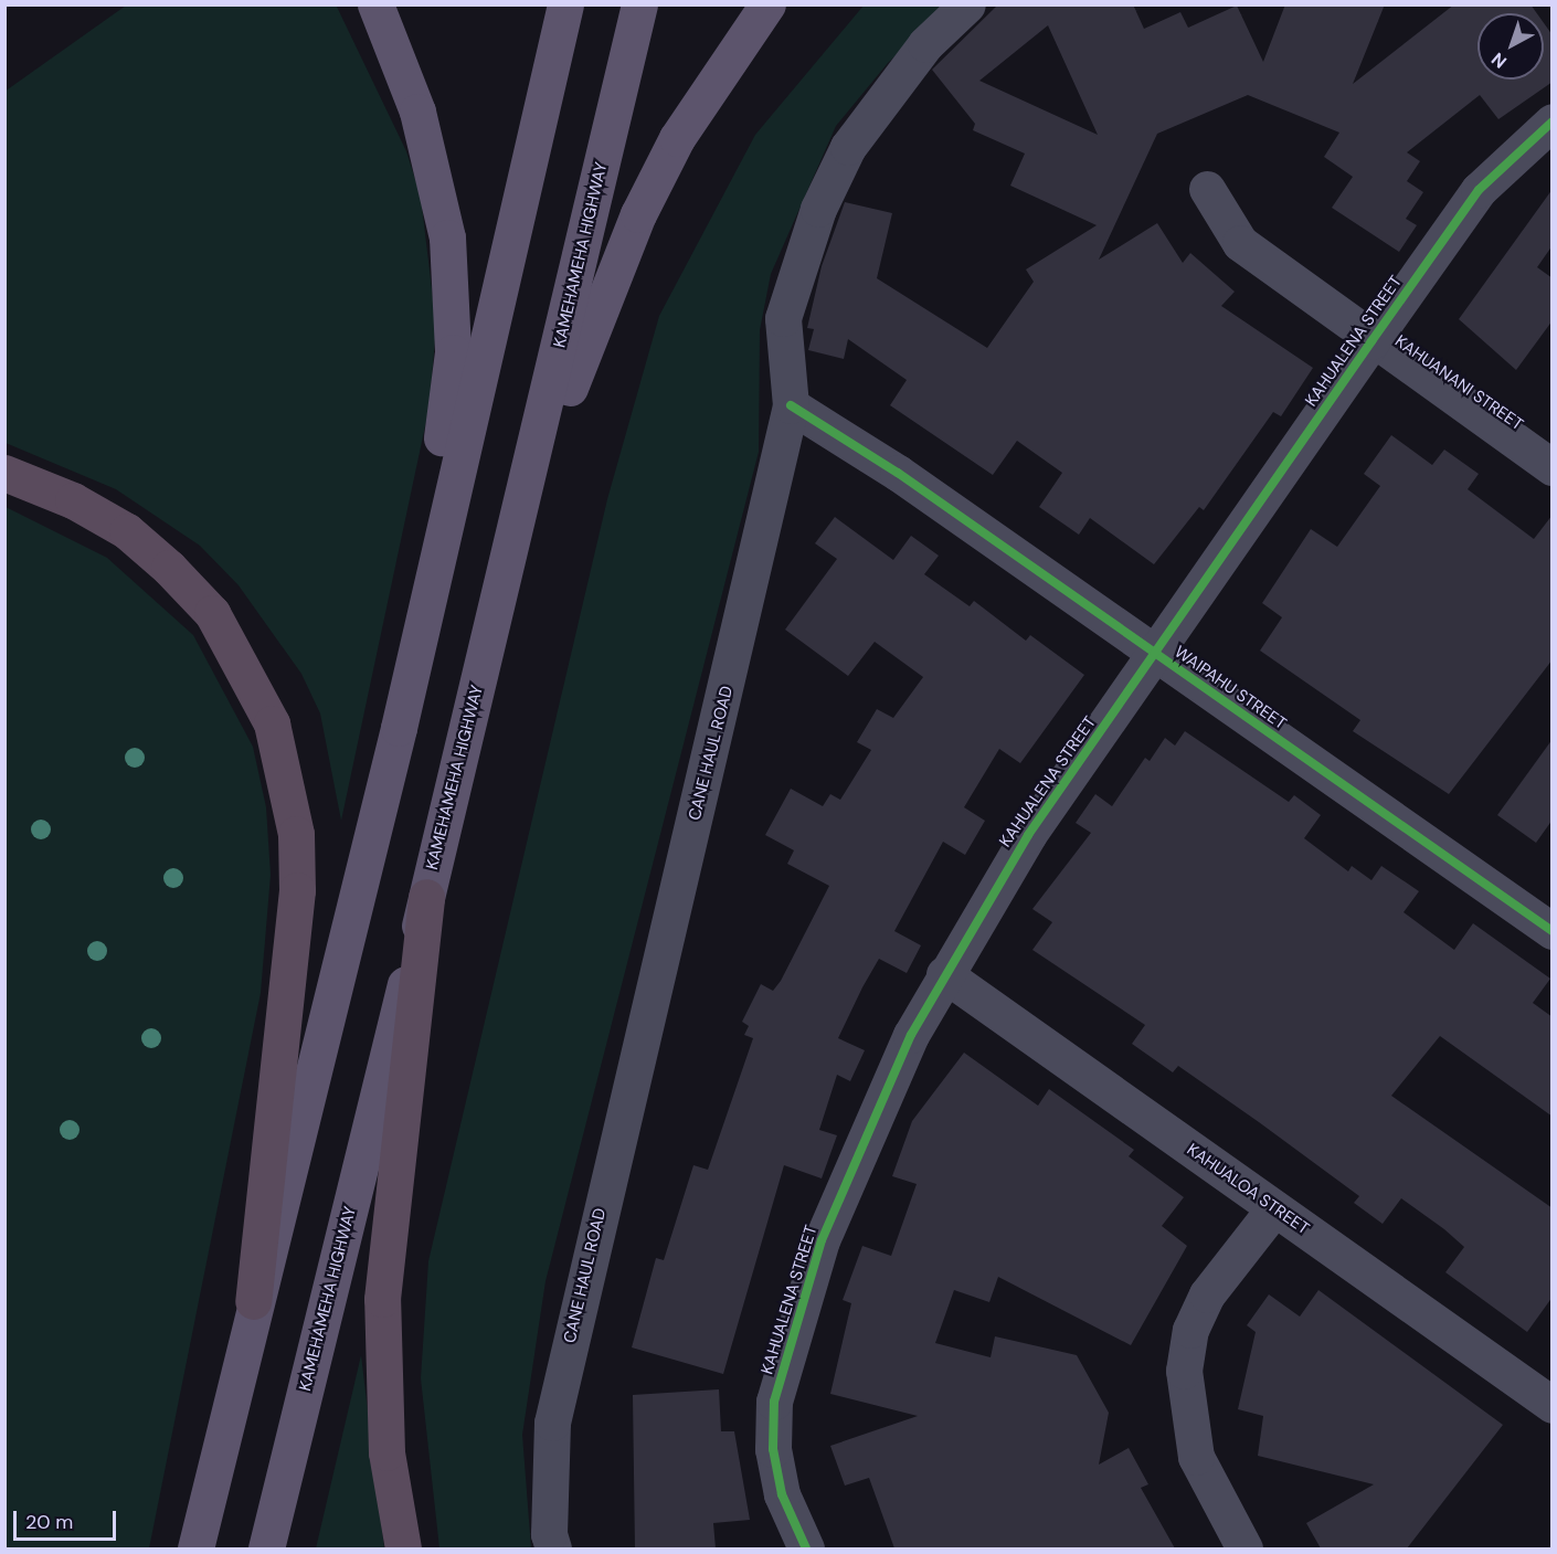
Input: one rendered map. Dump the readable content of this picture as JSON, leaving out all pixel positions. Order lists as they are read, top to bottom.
{
  "streets": {
    "main road": ["KAMEHAMEHA HIGHWAY"],
    "street": [
      "KAHUALENA STREET",
      "KAHUANANI STREET",
      "WAIPAHU STREET",
      "CANE HAUL ROAD",
      "KAHUALOA STREET"
    ]
  },
  "crossings": [
    ["KAHUALENA STREET", "KAHUANANI STREET"],
    ["KAHUALENA STREET", "WAIPAHU STREET"],
    ["KAHUALENA STREET", "KAHUALOA STREET"],
    ["WAIPAHU STREET", "CANE HAUL ROAD"]
  ],
  "scale_bar": "20 m",
  "north": "bottom left"
}
